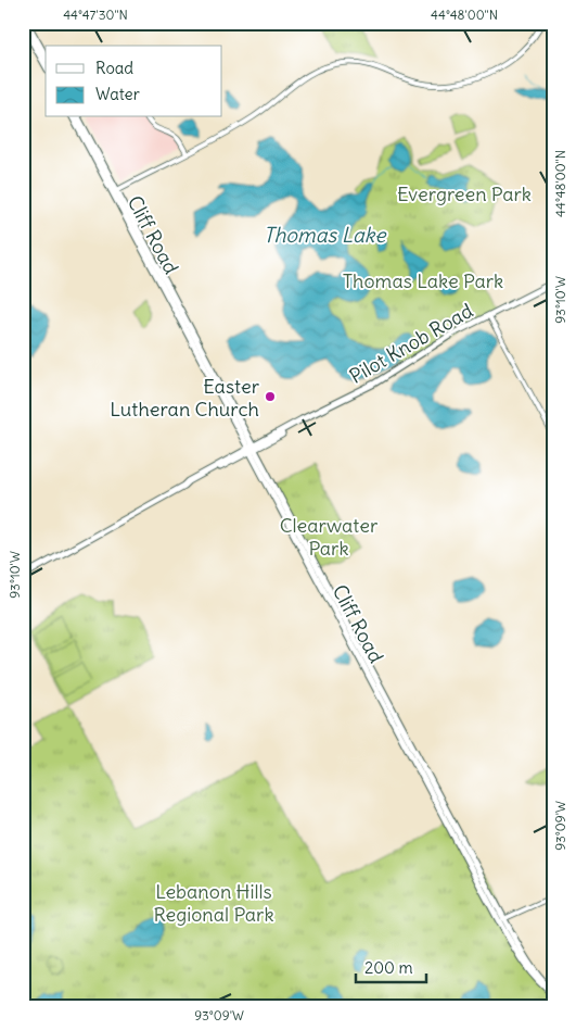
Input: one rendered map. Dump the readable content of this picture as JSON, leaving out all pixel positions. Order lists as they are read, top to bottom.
{
  "streets": {
    "main road": ["Cliff Road", "Pilot Knob Road"]
  },
  "crossings": [
    ["Cliff Road", "Pilot Knob Road"]
  ],
  "water": ["Thomas Lake"],
  "parks": [
    "Evergreen Park",
    "Thomas Lake Park",
    "Clearwater Park",
    "Lebanon Hills Regional Park"
  ],
  "places": ["Easter Lutheran Church"],
  "legend": ["Road", "Water"],
  "scale_bar": "200 m",
  "coordinates": [
    "44°47'30\"N",
    "44°48'00\"N",
    "93°10'W",
    "93°09'W"
  ]
}
